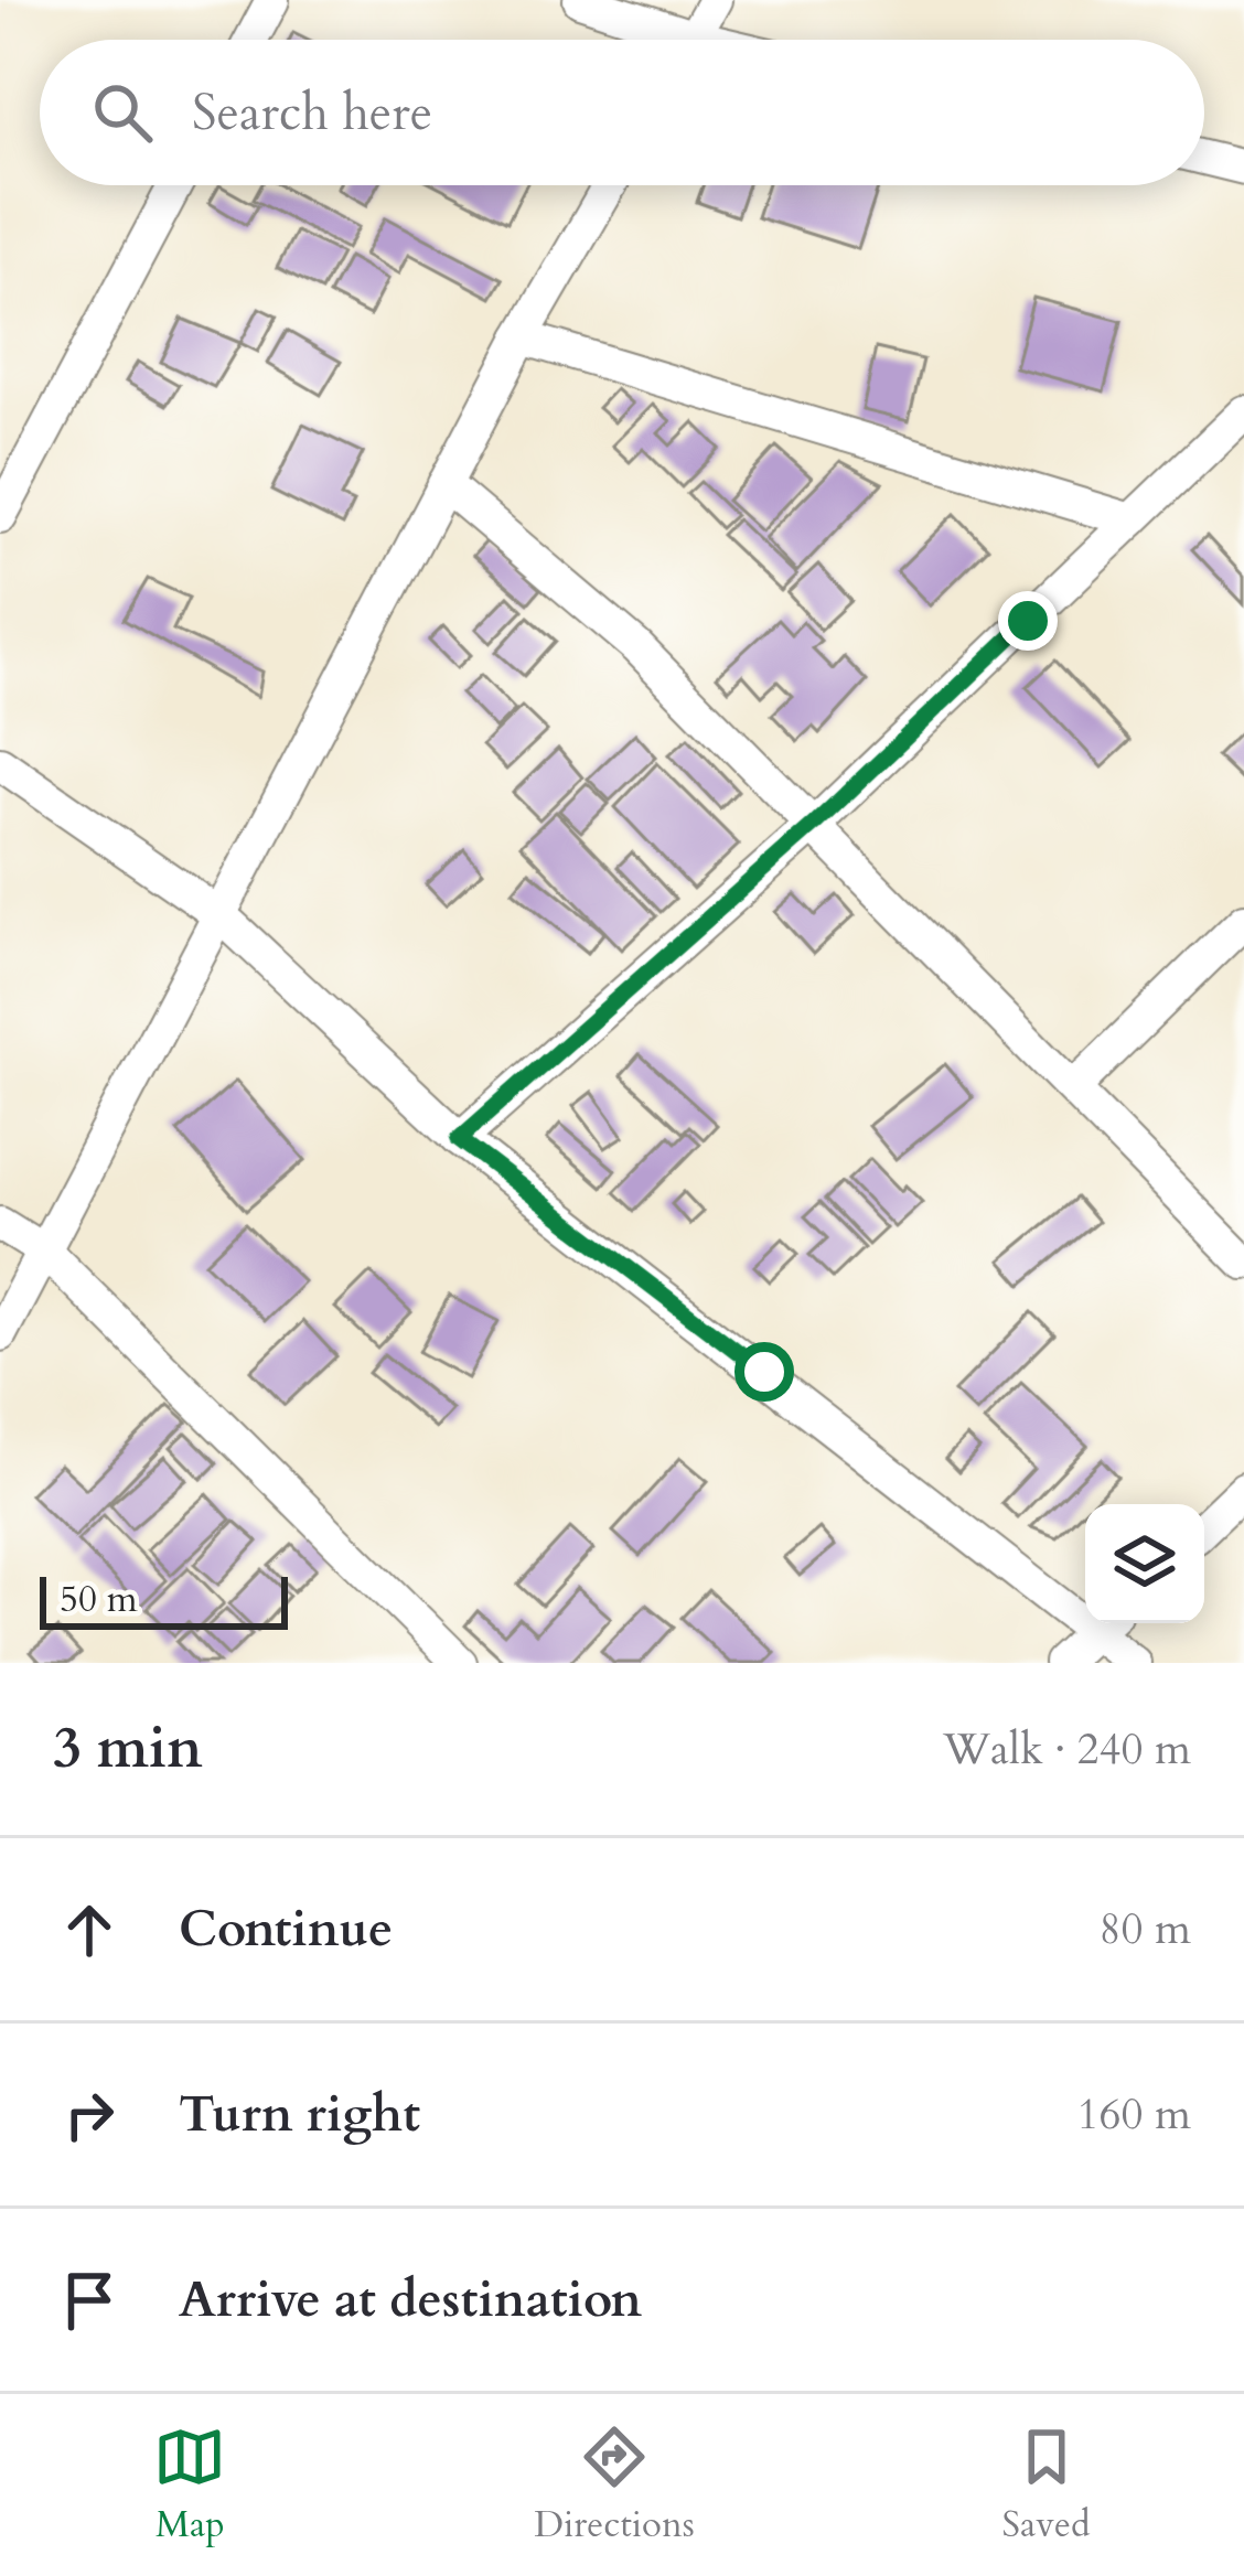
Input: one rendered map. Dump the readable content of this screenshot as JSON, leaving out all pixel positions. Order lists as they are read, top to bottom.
{
  "scale_bar": "50 m",
  "page": {
    "search": "Search here",
    "scale": "50 m",
    "heading": ["3 min", "Walk · 240 m"],
    "list": [
      ["Continue", "80 m"],
      ["Turn right", "160 m"],
      "Arrive at destination"
    ],
    "nav": ["Map", "Directions", "Saved"]
  }
}
